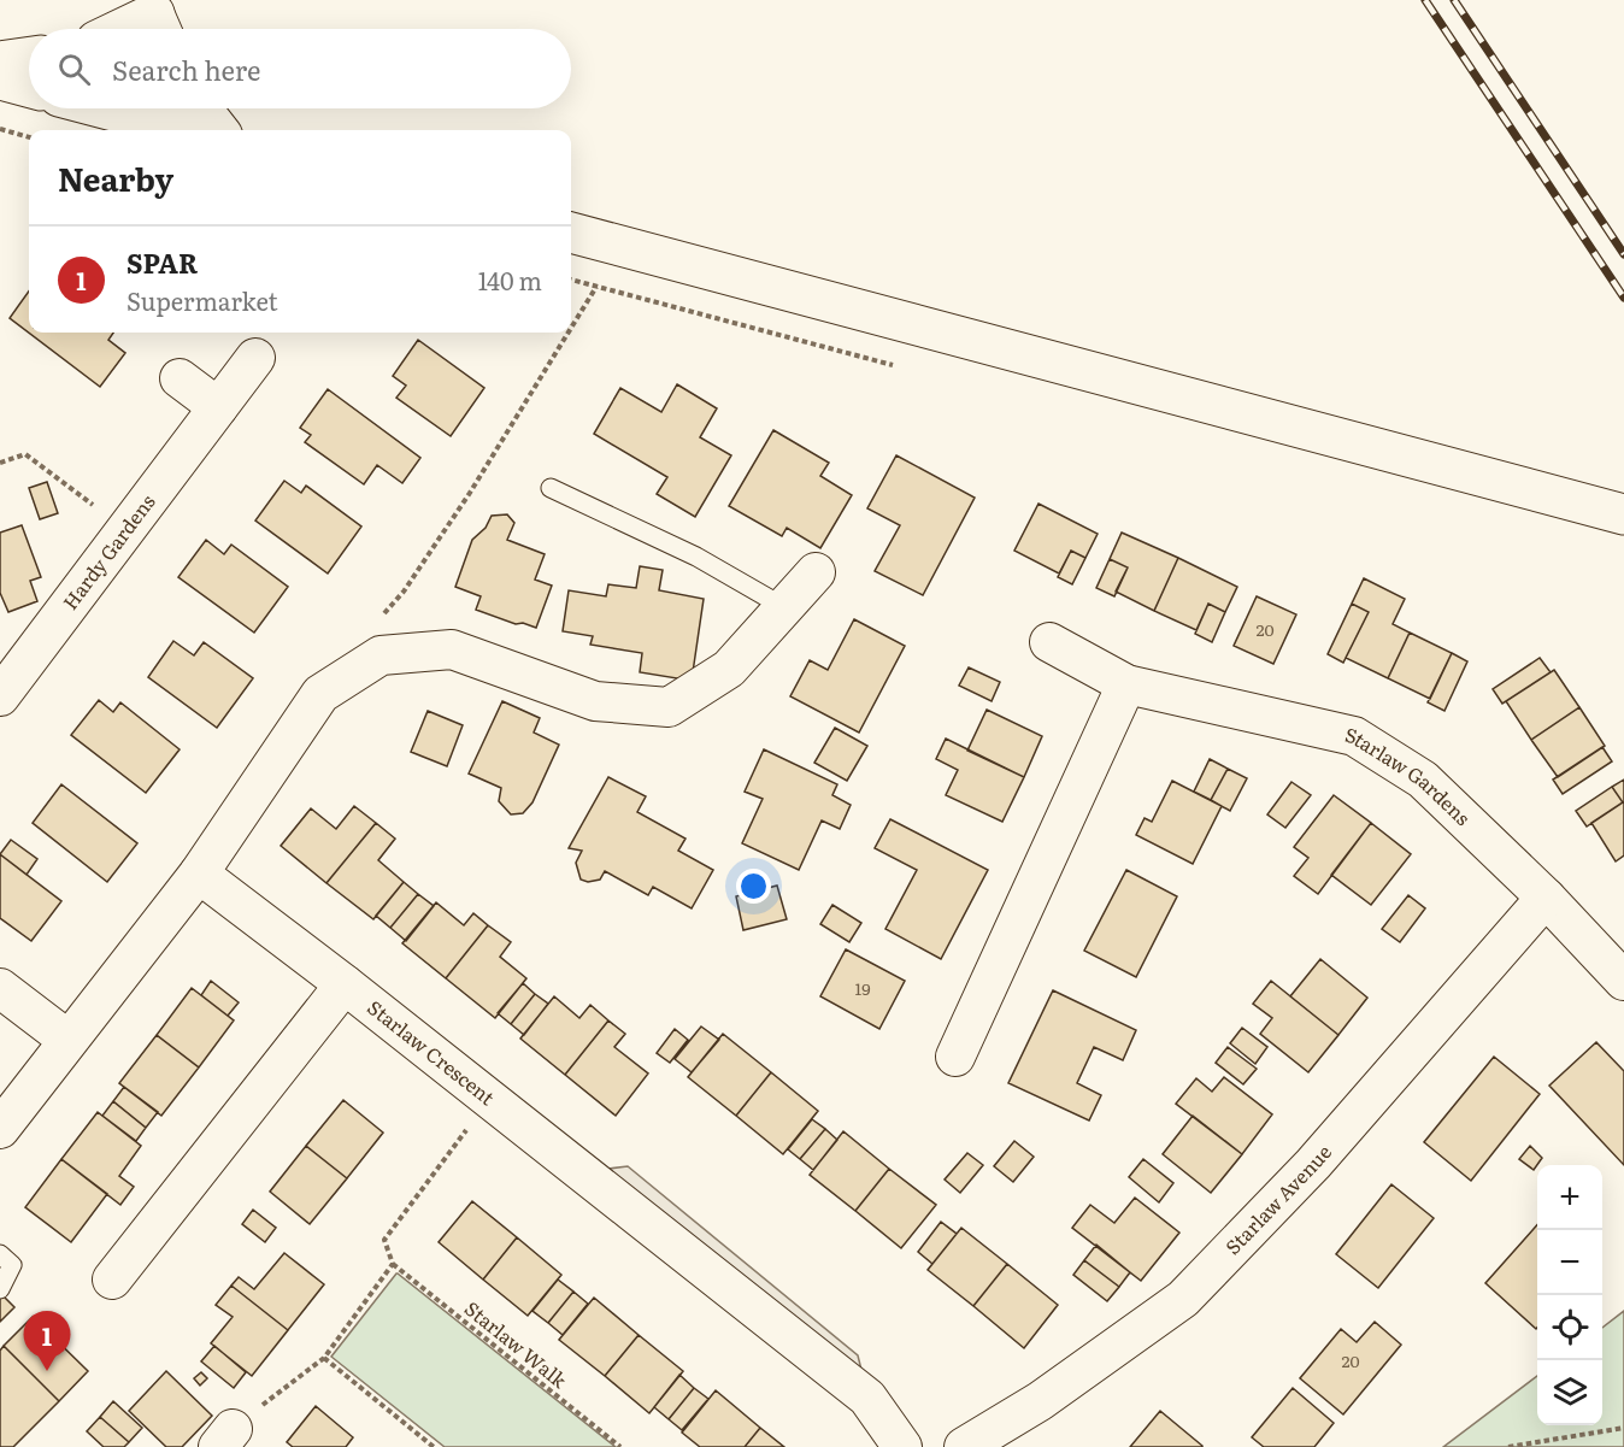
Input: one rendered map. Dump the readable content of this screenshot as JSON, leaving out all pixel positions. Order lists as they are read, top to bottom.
{
  "streets": {
    "street": [
      "Hardy Gardens",
      "Starlaw Gardens",
      "Starlaw Crescent",
      "Starlaw Avenue"
    ],
    "path": ["Starlaw Walk"]
  },
  "crossings": [
    ["Starlaw Gardens", "Starlaw Avenue"]
  ],
  "house_numbers": ["20", "19", "20"],
  "page": {
    "search": "Search here",
    "heading": "Nearby",
    "list": [
      {
        "mark": "1",
        "name": "SPAR",
        "note": "Supermarket",
        "value": "140 m"
      }
    ],
    "map_buttons": ["+", "−"],
    "pins": "1"
  }
}
